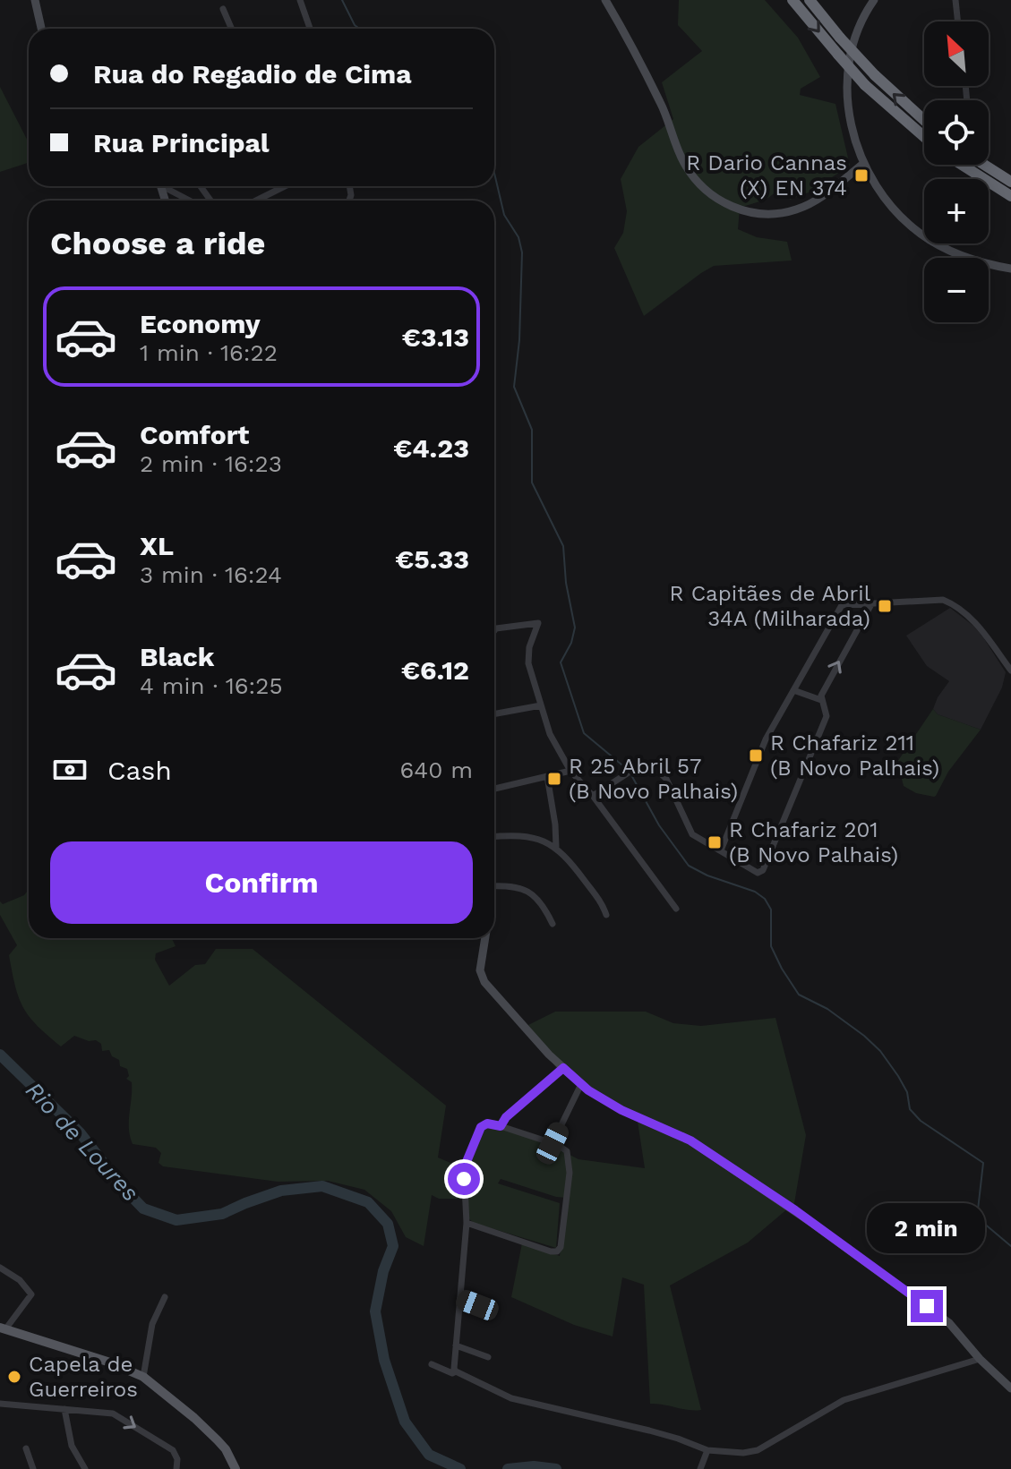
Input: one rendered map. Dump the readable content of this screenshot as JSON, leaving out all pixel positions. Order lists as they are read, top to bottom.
{
  "water": ["Rio de Loures"],
  "places": {
    "transit": [
      "R Dario Cannas (X) EN 374",
      "R Capitães de Abril 34A (Milharada)",
      "R Chafariz 211 (B Novo Palhais)",
      "R 25 Abril 57 (B Novo Palhais)",
      "R Chafariz 201 (B Novo Palhais)"
    ],
    "other": ["Capela de Guerreiros"]
  },
  "north": "top left",
  "page": {
    "map_buttons": ["+", "−"],
    "banner": ["Rua do Regadio de Cima", "Rua Principal"],
    "heading": "Choose a ride",
    "list": [
      {
        "name": "Economy",
        "note": "1 min · 16:22",
        "value": "€3.13"
      },
      {
        "name": "Comfort",
        "note": "2 min · 16:23",
        "value": "€4.23"
      },
      {
        "name": "XL",
        "note": "3 min · 16:24",
        "value": "€5.33"
      },
      {
        "name": "Black",
        "note": "4 min · 16:25",
        "value": "€6.12"
      }
    ],
    "pay": ["Cash", "640 m"],
    "buttons": "Confirm",
    "bubble": "2 min"
  }
}
